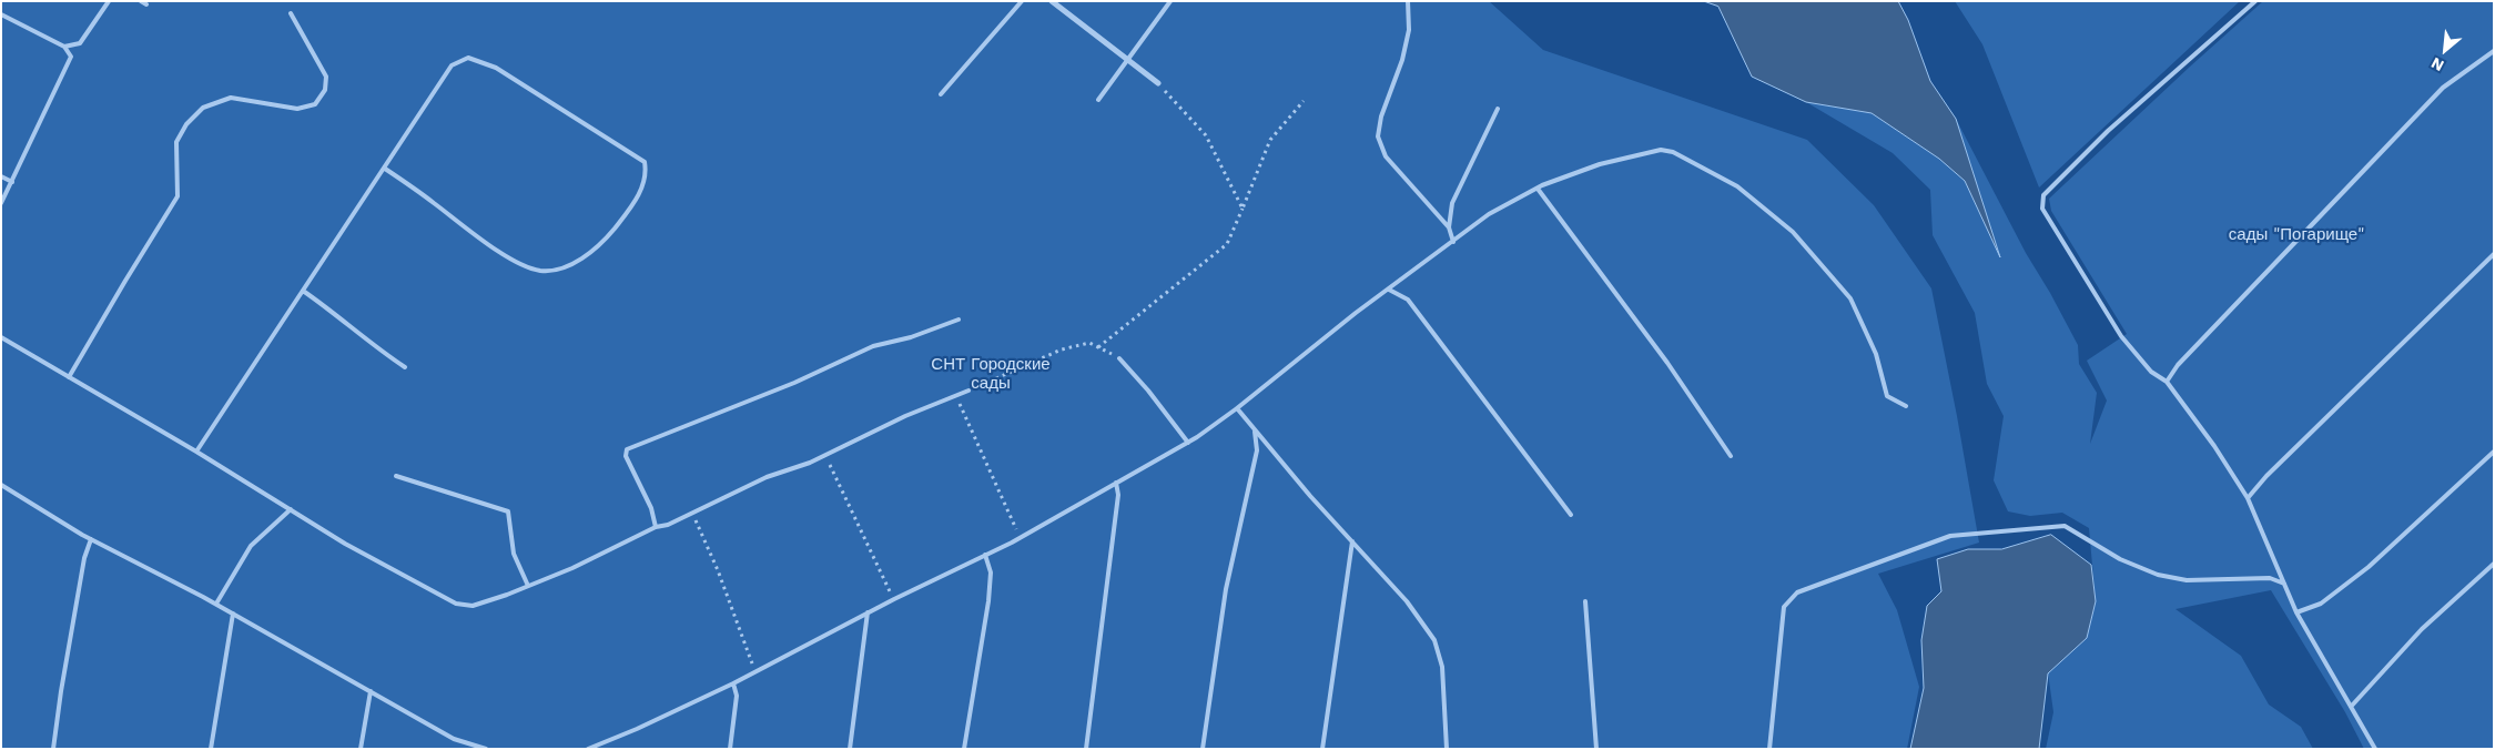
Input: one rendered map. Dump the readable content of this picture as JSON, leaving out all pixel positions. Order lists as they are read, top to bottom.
{
  "parks": ["сады \"Погарище\"", "СНТ Городские сады"],
  "north": "bottom left"
}
